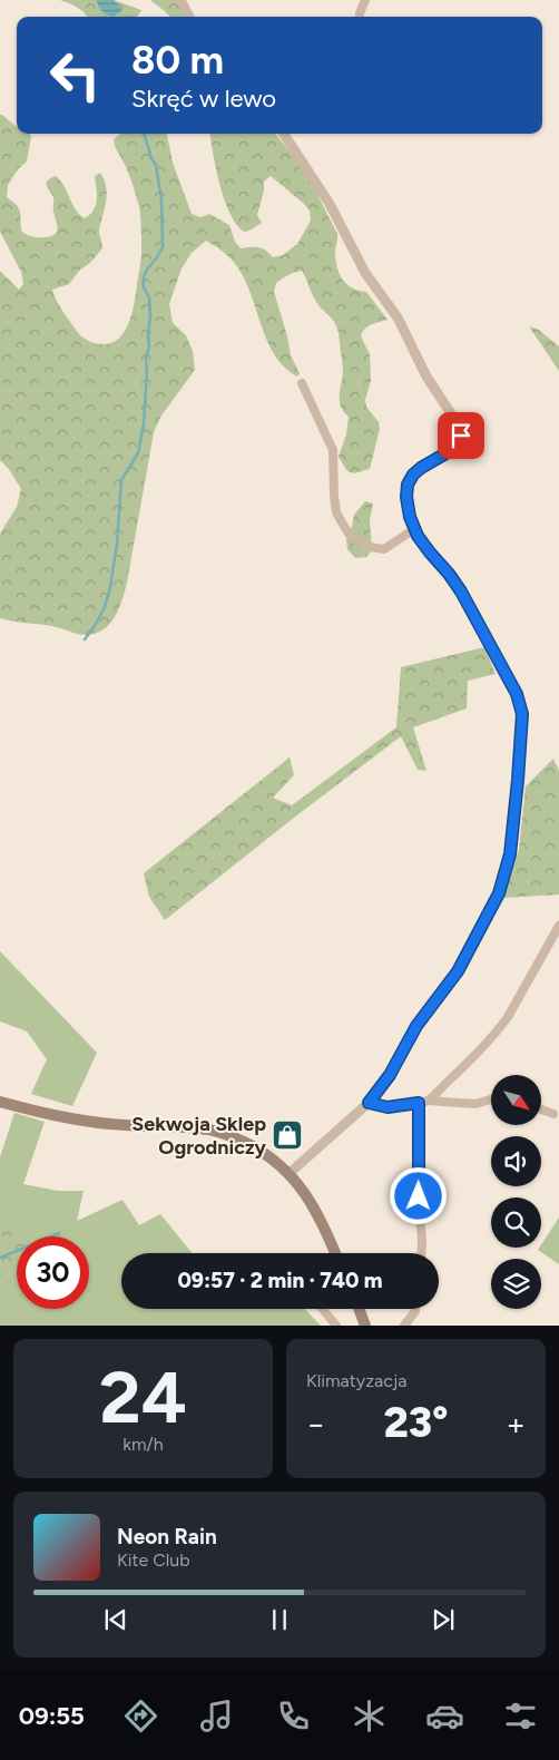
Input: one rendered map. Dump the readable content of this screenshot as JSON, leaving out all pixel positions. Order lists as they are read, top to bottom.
{
  "places": {
    "shop": ["Sekwoja Sklep Ogrodniczy"]
  },
  "north": "bottom right",
  "page": {
    "turn": ["80 m", "Skręć w lewo"],
    "limit": "30",
    "trip": "09:57 · 2 min · 740 m",
    "tile": [
      ["24", "km/h"],
      "Klimatyzacja"
    ],
    "heat": ["−", "23°", "+"],
    "song": ["Neon Rain", "Kite Club"],
    "tabs": "09:55"
  }
}
